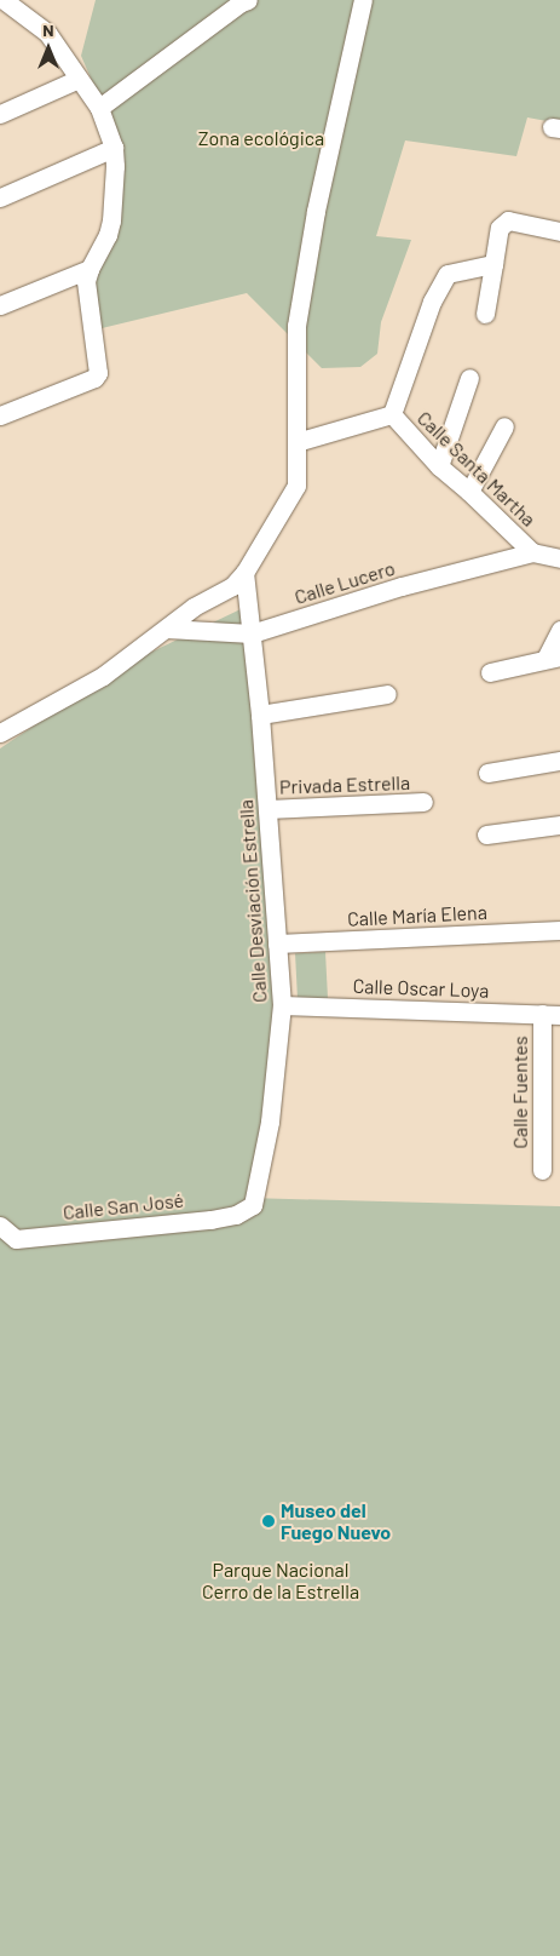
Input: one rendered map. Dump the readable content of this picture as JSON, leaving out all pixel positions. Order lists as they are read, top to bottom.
{
  "streets": {
    "street": [
      "Calle Santa Martha",
      "Calle Lucero",
      "Privada Estrella",
      "Calle Desviación Estrella",
      "Calle María Elena",
      "Calle Oscar Loya",
      "Calle Fuentes",
      "Calle San José"
    ]
  },
  "crossings": [
    ["Calle Santa Martha", "Calle Lucero"],
    ["Calle Lucero", "Calle Desviación Estrella"],
    ["Privada Estrella", "Calle Desviación Estrella"],
    ["Calle Desviación Estrella", "Calle María Elena"],
    ["Calle Desviación Estrella", "Calle Oscar Loya"],
    ["Calle Desviación Estrella", "Calle San José"],
    ["Calle Oscar Loya", "Calle Fuentes"]
  ],
  "parks": ["Zona ecológica", "Parque Nacional Cerro de la Estrella"],
  "places": ["Museo del Fuego Nuevo"],
  "north": "top"
}
